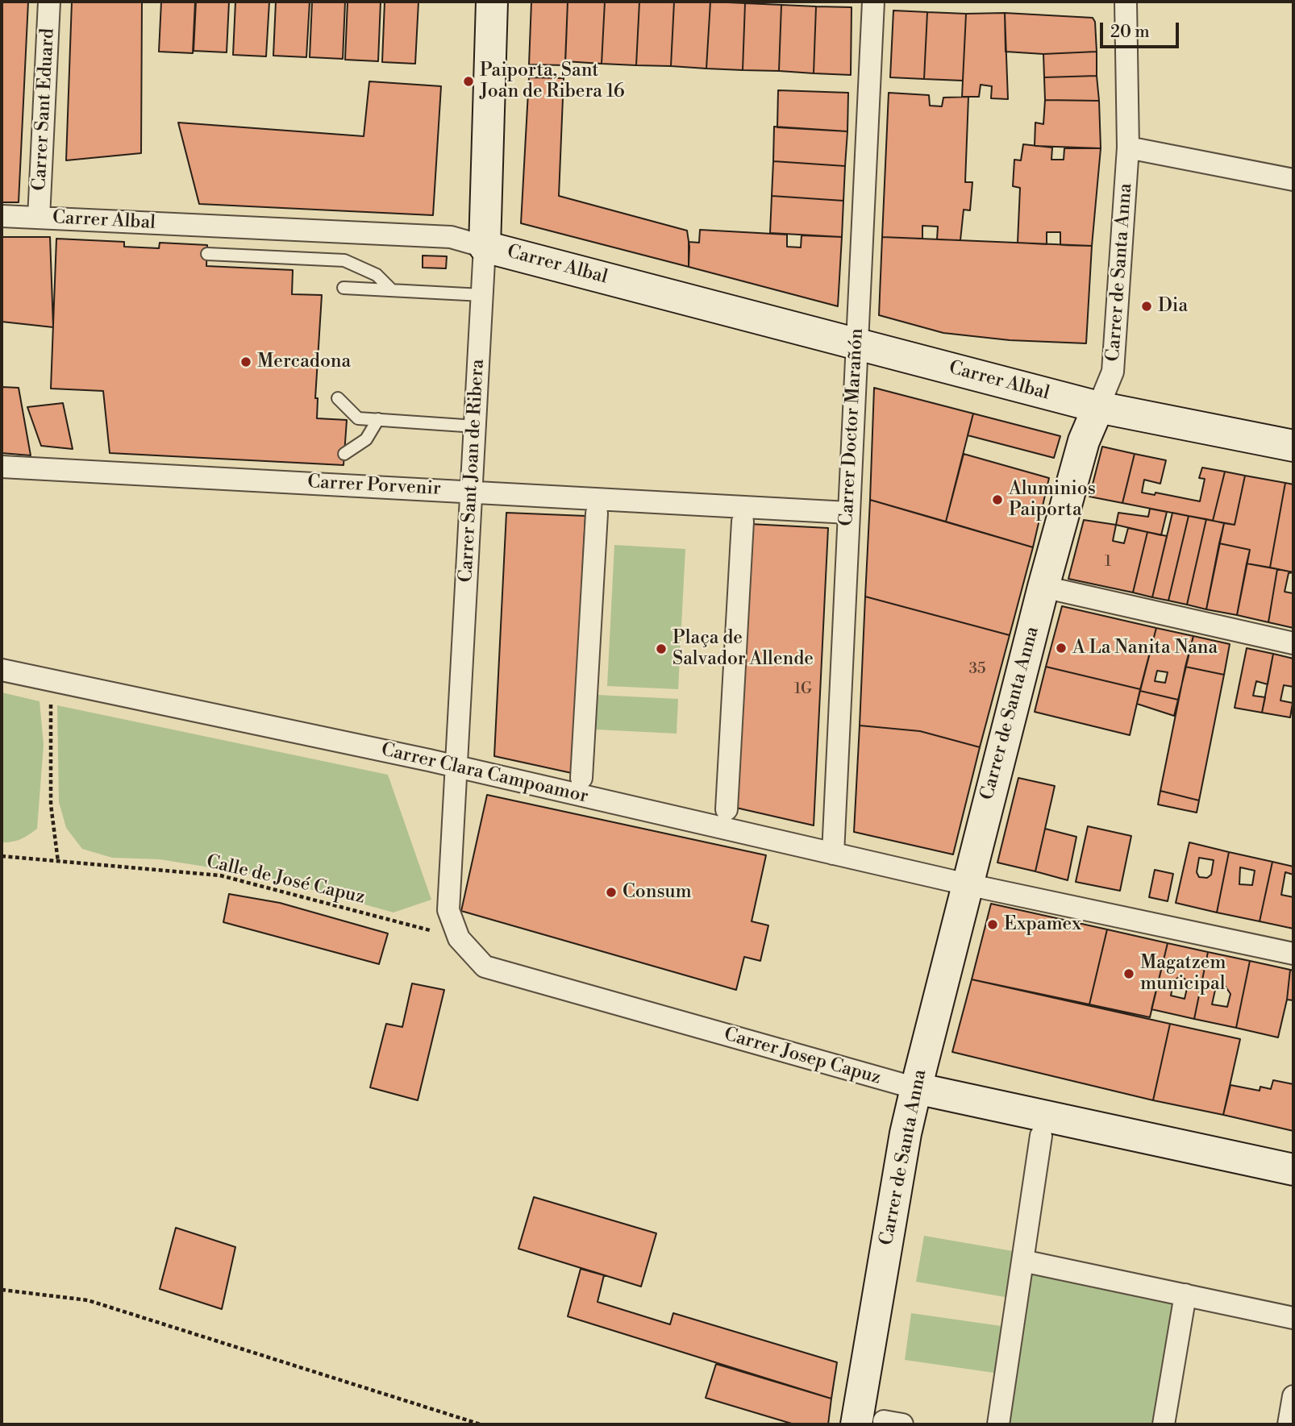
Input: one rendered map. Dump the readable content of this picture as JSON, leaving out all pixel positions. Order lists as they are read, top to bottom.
{
  "streets": {
    "street": [
      "Carrer Sant Eduard",
      "Carrer Albal",
      "Carrer de Santa Anna",
      "Carrer Doctor Marañón",
      "Carrer Sant Joan de Ribera",
      "Carrer Porvenir",
      "Carrer Clara Campoamor",
      "Carrer Josep Capuz"
    ],
    "path": ["Calle de José Capuz"]
  },
  "crossings": [
    ["Carrer Sant Eduard", "Carrer Albal"],
    ["Carrer Albal", "Carrer de Santa Anna"],
    ["Carrer Albal", "Carrer Doctor Marañón"],
    ["Carrer Albal", "Carrer Sant Joan de Ribera"],
    ["Carrer de Santa Anna", "Carrer Clara Campoamor"],
    ["Carrer de Santa Anna", "Carrer Josep Capuz"],
    ["Carrer Doctor Marañón", "Carrer Porvenir"],
    ["Carrer Doctor Marañón", "Carrer Clara Campoamor"],
    ["Carrer Sant Joan de Ribera", "Carrer Porvenir"],
    ["Carrer Sant Joan de Ribera", "Carrer Clara Campoamor"],
    ["Carrer Sant Joan de Ribera", "Calle de José Capuz"],
    ["Carrer Sant Joan de Ribera", "Carrer Josep Capuz"],
    ["Calle de José Capuz", "Carrer Josep Capuz"]
  ],
  "places": [
    "Paiporta, Sant Joan de Ribera 16",
    "Dia",
    "Mercadona",
    "Aluminios Paiporta",
    "A La Nanita Nana",
    "Plaça de Salvador Allende",
    "Consum",
    "Expamex",
    "Magatzem municipal"
  ],
  "house_numbers": ["1", "35", "1G"],
  "scale_bar": "20 m"
}
